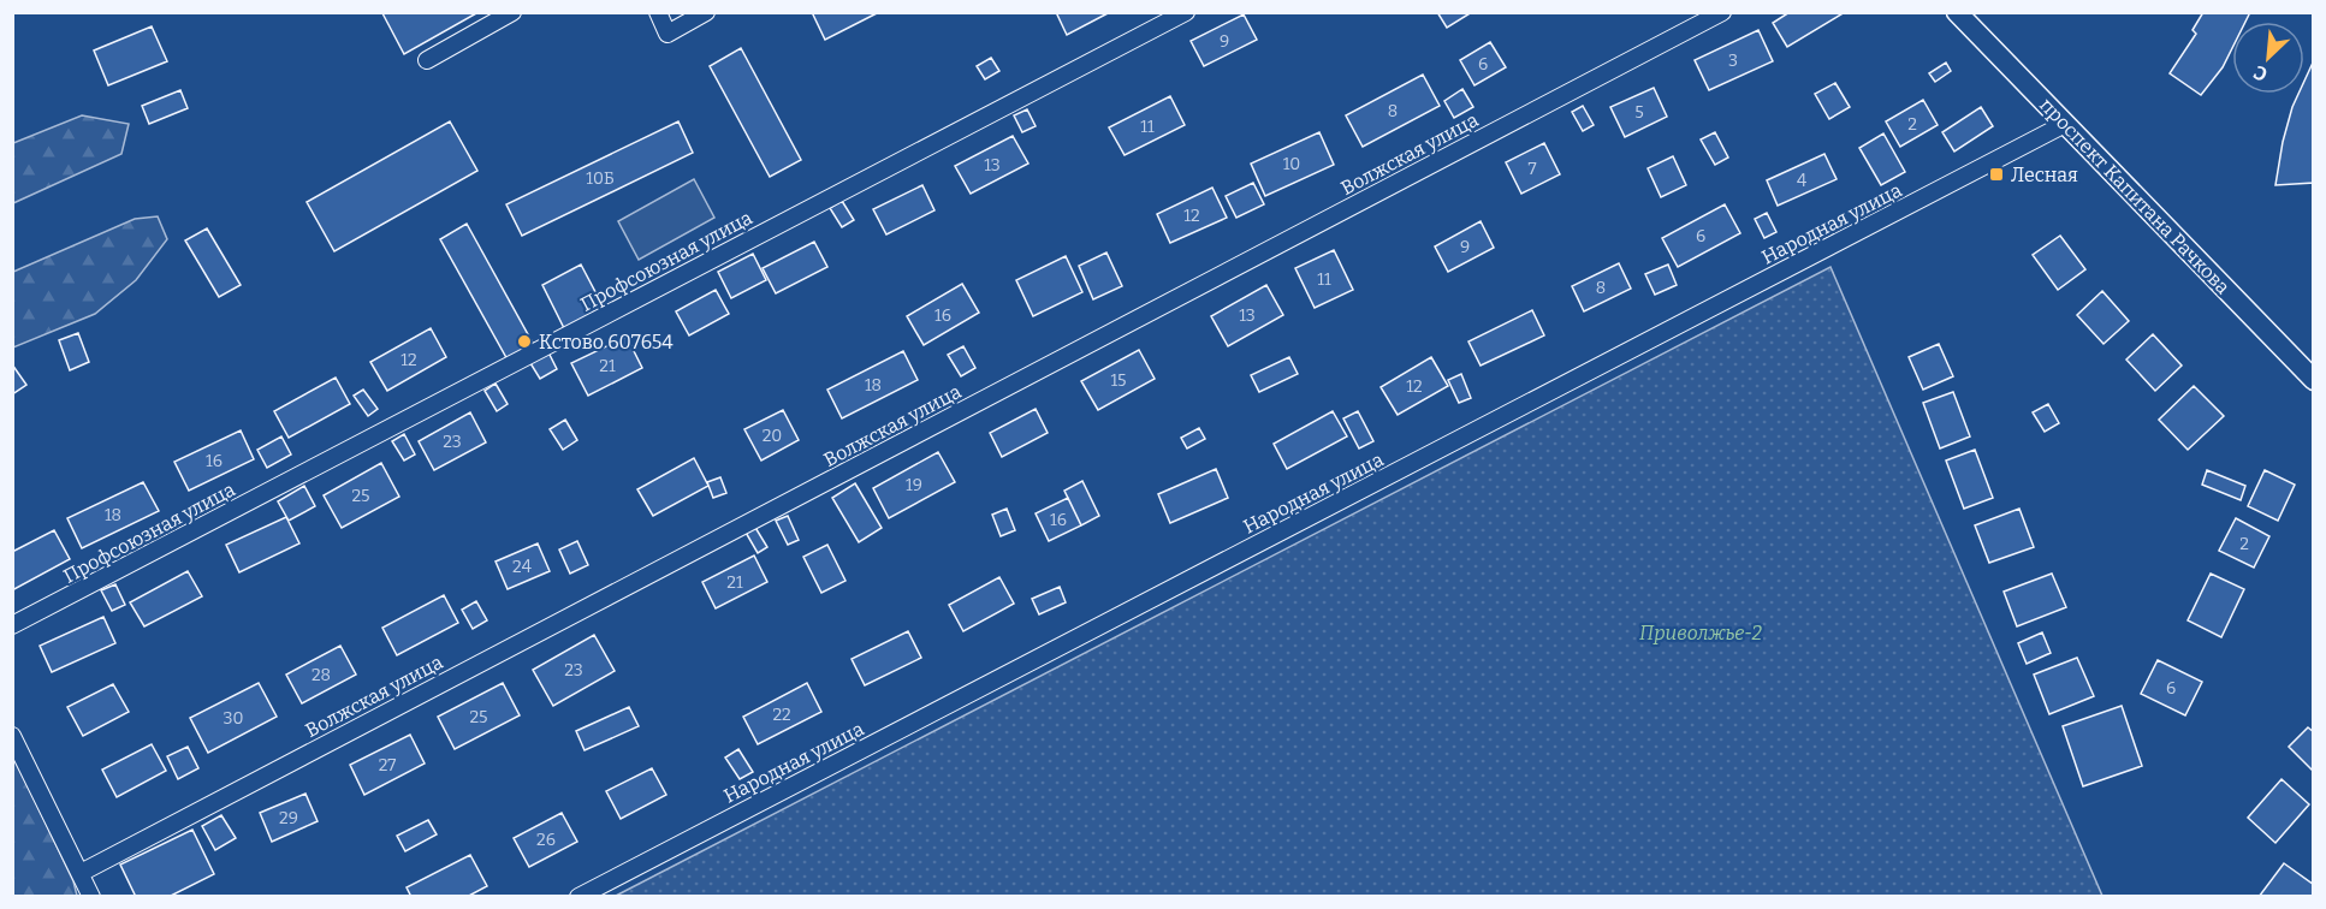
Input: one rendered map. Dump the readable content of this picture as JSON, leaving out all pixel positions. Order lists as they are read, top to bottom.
{
  "streets": {
    "street": [
      "Волжская улица",
      "проспект Капитана Рачкова",
      "Народная улица",
      "Профсоюзная улица"
    ]
  },
  "crossings": [
    ["проспект Капитана Рачкова", "Народная улица"]
  ],
  "parks": ["Приволжье-2"],
  "places": {
    "transit": ["Лесная"],
    "other": ["Кстово 607654"]
  },
  "house_numbers": [
    "9",
    "3",
    "6",
    "8",
    "5",
    "2",
    "11",
    "10",
    "13",
    "7",
    "10Б",
    "4",
    "12",
    "6",
    "9",
    "11",
    "8",
    "16",
    "13",
    "12",
    "21",
    "15",
    "18",
    "12",
    "20",
    "23",
    "16",
    "19",
    "25",
    "18",
    "16",
    "2",
    "24",
    "21",
    "23",
    "28",
    "6",
    "22",
    "25",
    "30",
    "27",
    "29",
    "26"
  ],
  "north": "bottom left"
}
